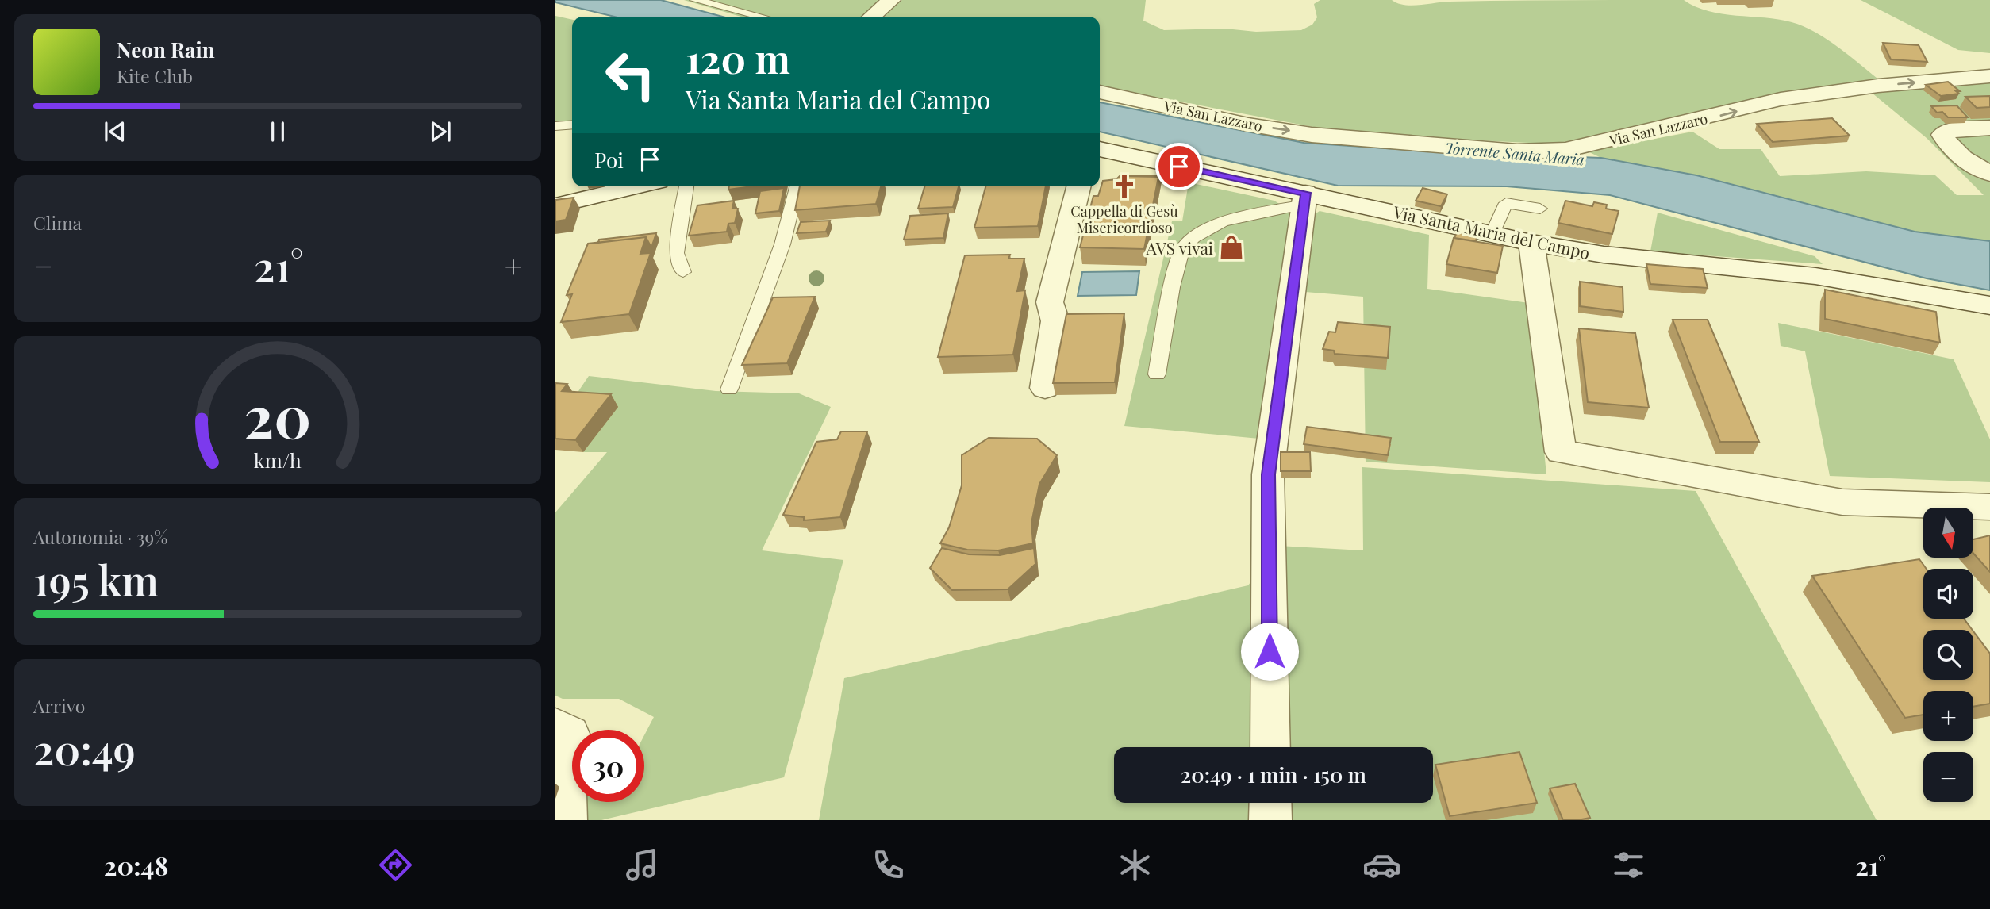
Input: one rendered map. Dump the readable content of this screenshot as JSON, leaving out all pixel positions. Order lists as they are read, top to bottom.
{
  "streets": {
    "street": ["Via San Lazzaro", "Via Santa Maria del Campo"]
  },
  "one_way": ["Via San Lazzaro"],
  "water": ["Torrente Santa Maria"],
  "places": {
    "church": ["Cappella di Gesù Misericordioso"],
    "shop": ["AVS vivai"]
  },
  "north": "bottom",
  "page": {
    "turn": ["120 m", "Via Santa Maria del Campo"],
    "song": ["Neon Rain", "Kite Club"],
    "then": "Poi",
    "tile": [
      "Clima",
      ["Autonomia · 39%", "195 km"],
      ["Arrivo", "20:49"]
    ],
    "heat": ["−", "21°", "+"],
    "map_buttons": ["+", "−"],
    "limit": "30",
    "trip": "20:49 · 1 min · 150 m",
    "tabs": ["20:48", "21°"],
    "gauge": ["20", "km/h"]
  }
}
